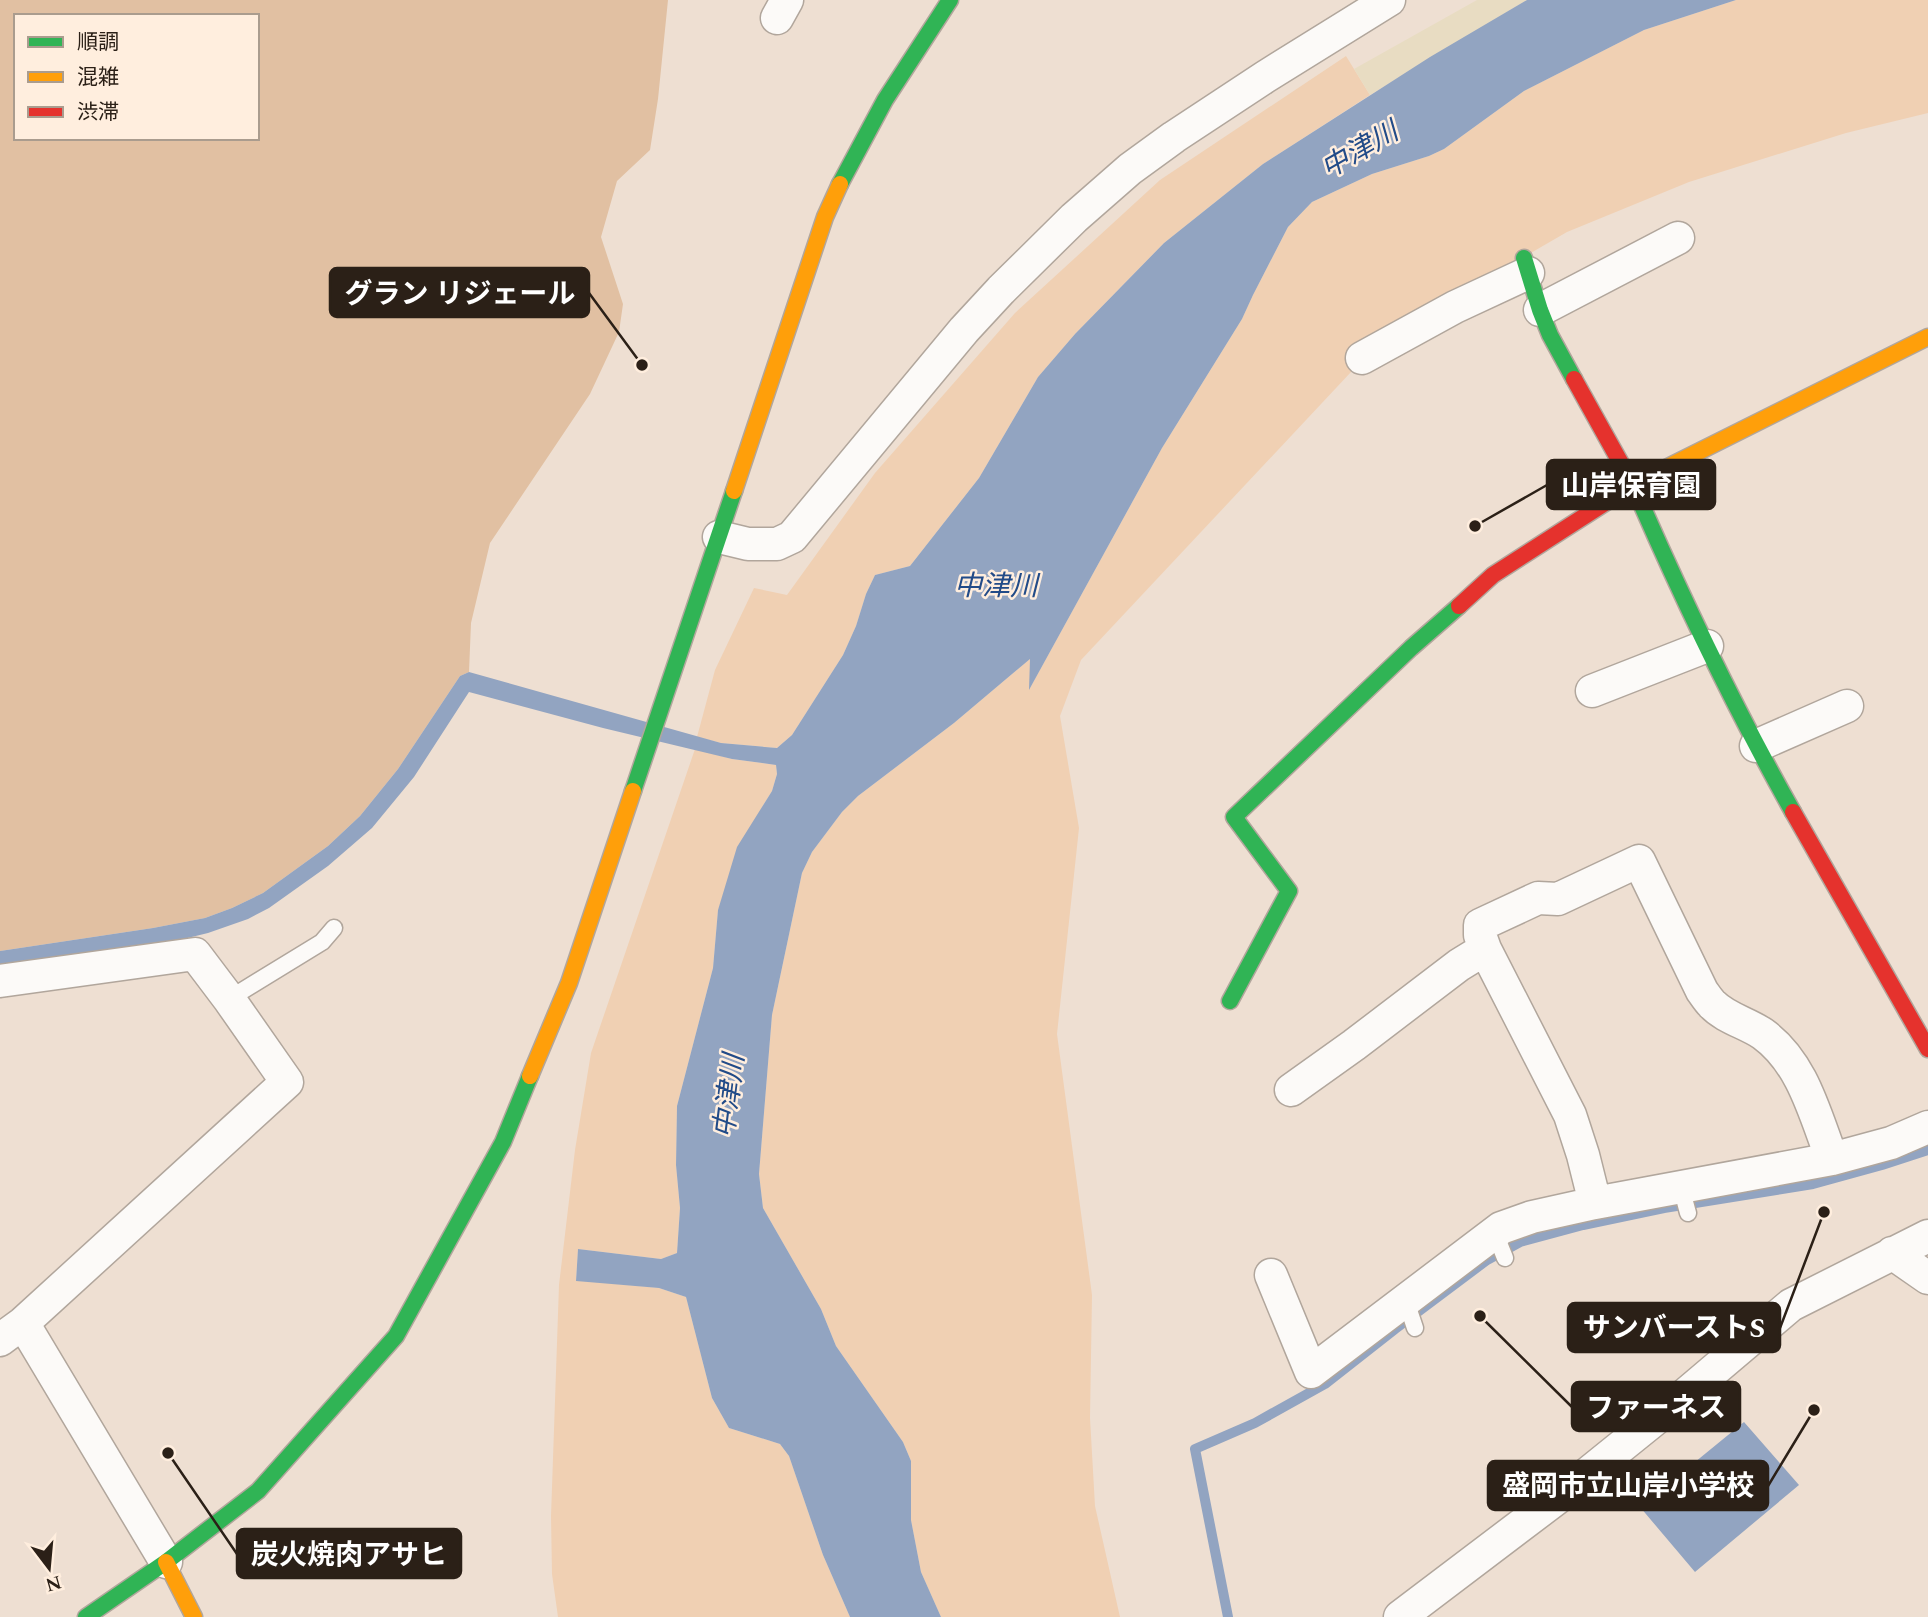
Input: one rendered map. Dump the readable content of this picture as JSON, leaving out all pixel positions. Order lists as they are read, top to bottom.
{
  "water": ["中津川"],
  "places": [
    "グラン リジェール",
    "山岸保育園",
    "サンバーストS",
    "ファーネス",
    "盛岡市立山岸小学校",
    "炭火焼肉アサヒ"
  ],
  "legend": ["順調", "混雑", "渋滞"],
  "north": "bottom"
}
